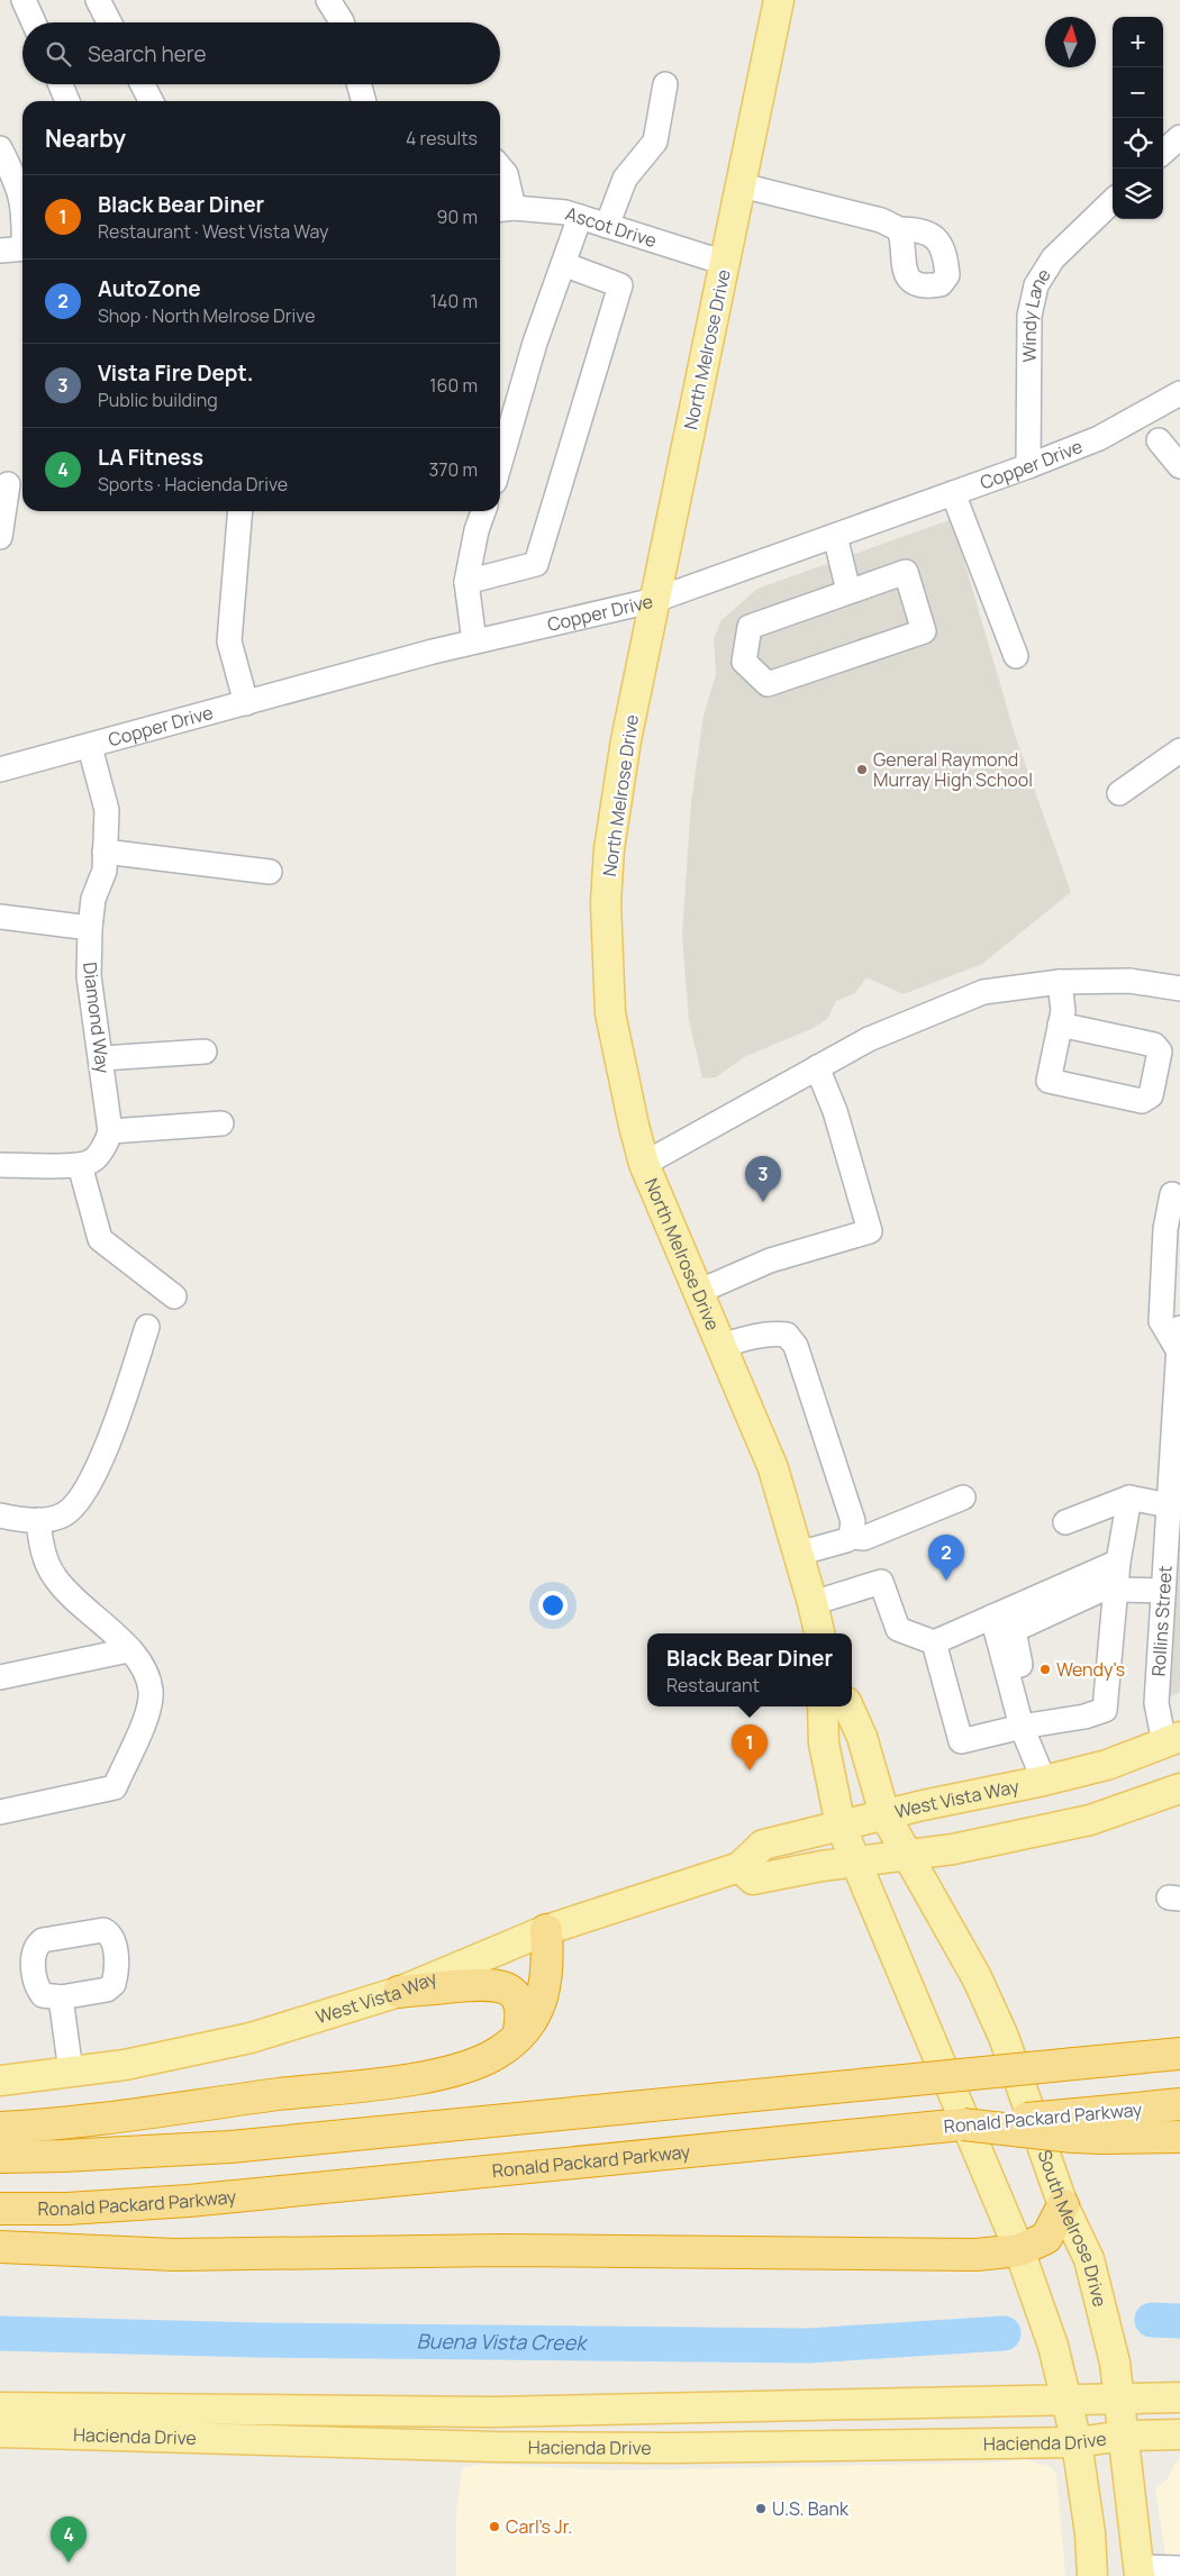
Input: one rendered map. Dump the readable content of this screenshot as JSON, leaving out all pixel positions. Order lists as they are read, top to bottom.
{
  "streets": {
    "highway": ["Ronald Packard Parkway"],
    "main road": [
      "North Melrose Drive",
      "West Vista Way",
      "South Melrose Drive",
      "Hacienda Drive"
    ],
    "street": [
      "Ascot Drive",
      "Windy Lane",
      "Copper Drive",
      "Diamond Way",
      "Rollins Street"
    ]
  },
  "crossings": [
    ["Ascot Drive", "North Melrose Drive"],
    ["Windy Lane", "Copper Drive"],
    ["North Melrose Drive", "Copper Drive"],
    ["Copper Drive", "Diamond Way"],
    ["Rollins Street", "West Vista Way"],
    ["West Vista Way", "South Melrose Drive"],
    ["South Melrose Drive", "Hacienda Drive"]
  ],
  "water": ["Buena Vista Creek"],
  "places": [
    "General Raymond Murray High School",
    "Wendy's",
    "U.S. Bank",
    "Carl's Jr."
  ],
  "north": "top",
  "page": {
    "map_buttons": ["+", "−"],
    "search": "Search here",
    "heading": ["Nearby", "4 results"],
    "list": [
      {
        "mark": "1",
        "name": "Black Bear Diner",
        "note": "Restaurant · West Vista Way",
        "value": "90 m"
      },
      {
        "mark": "2",
        "name": "AutoZone",
        "note": "Shop · North Melrose Drive",
        "value": "140 m"
      },
      {
        "mark": "3",
        "name": "Vista Fire Dept.",
        "note": "Public building",
        "value": "160 m"
      },
      {
        "mark": "4",
        "name": "LA Fitness",
        "note": "Sports · Hacienda Drive",
        "value": "370 m"
      }
    ],
    "pins": [
      "3",
      "2",
      "1",
      "4"
    ],
    "popup": ["Black Bear Diner", "Restaurant"]
  }
}
